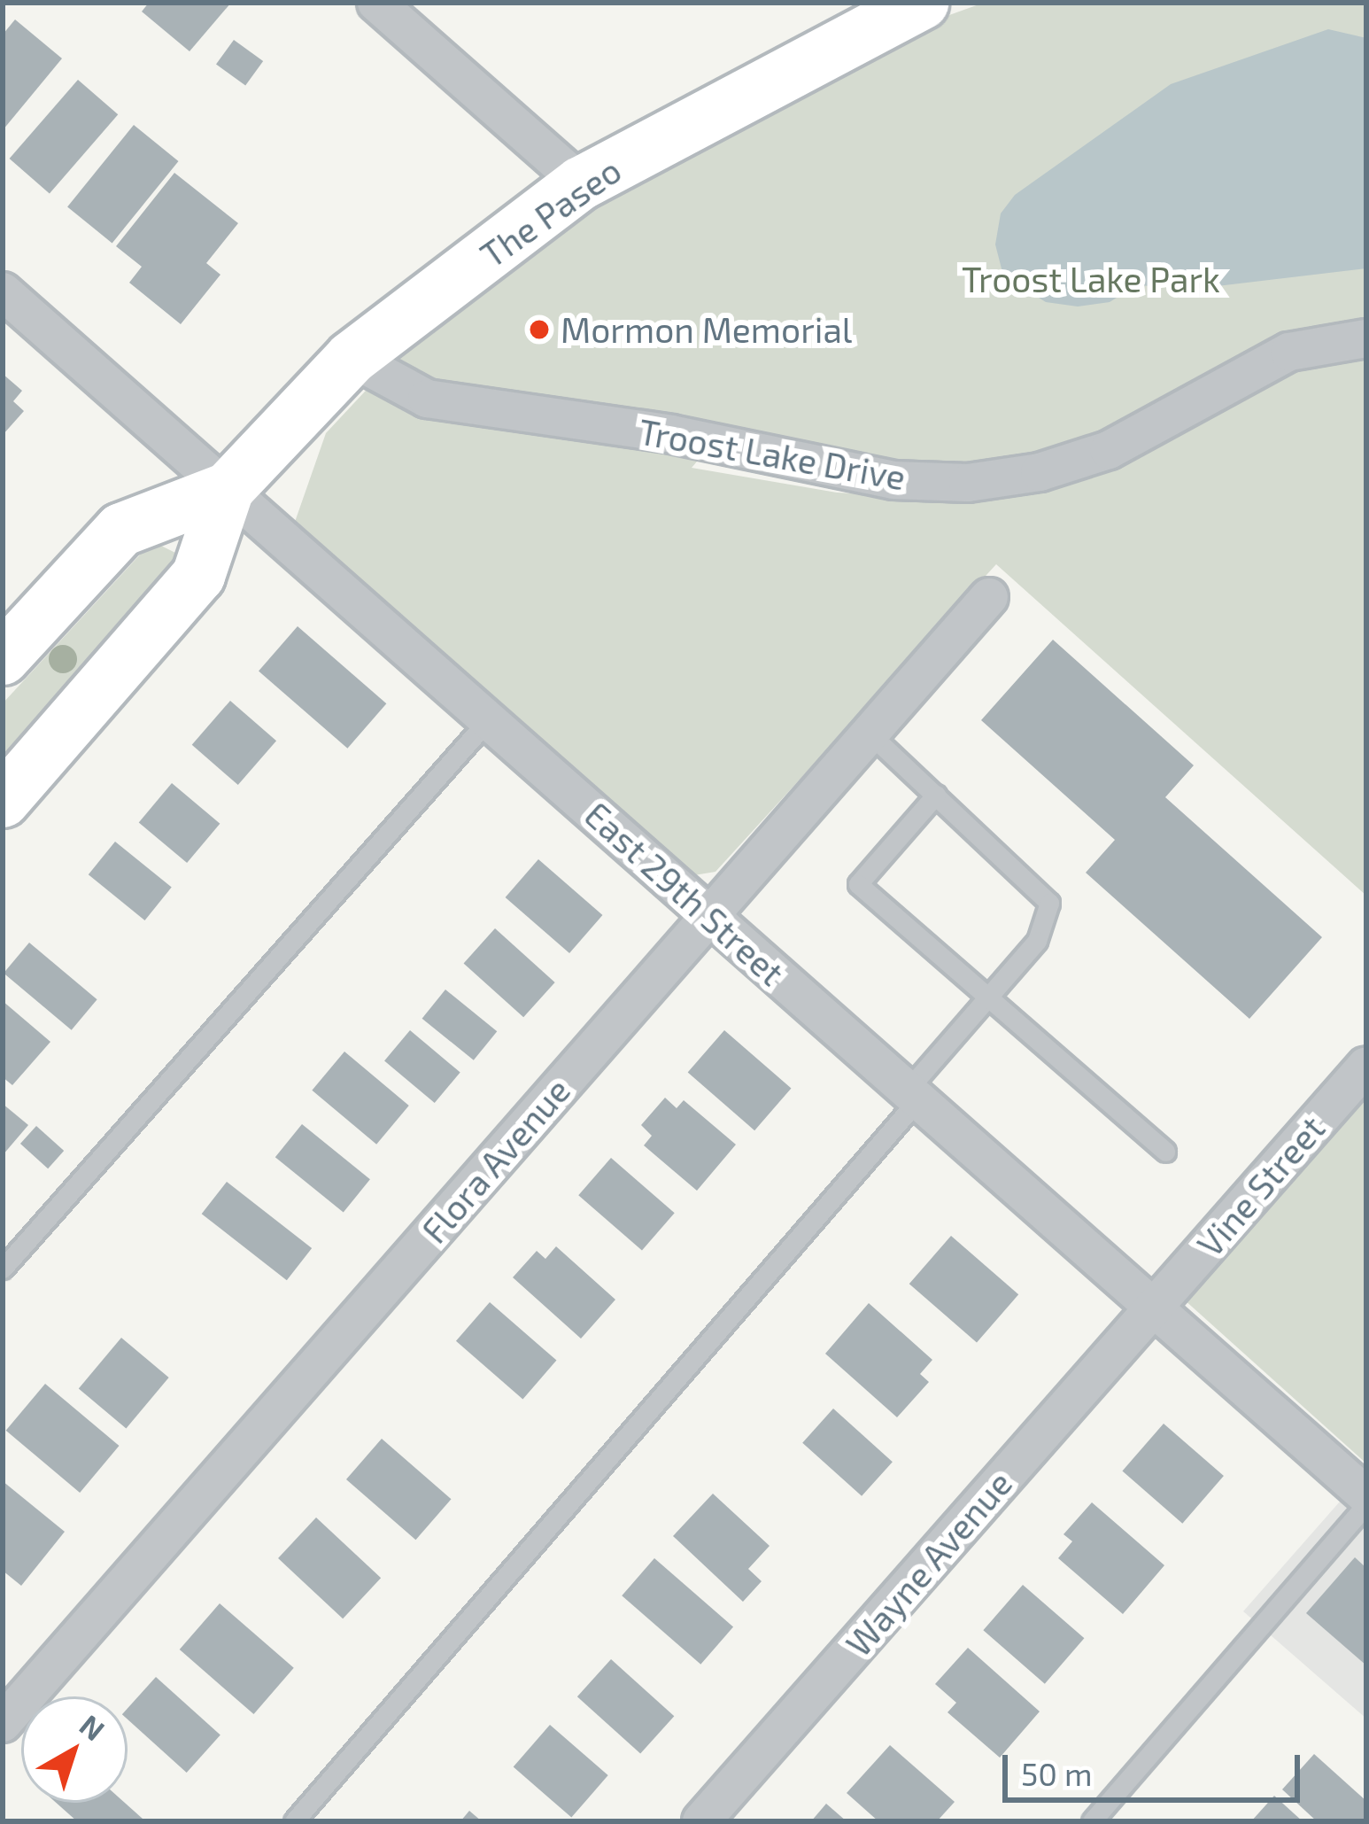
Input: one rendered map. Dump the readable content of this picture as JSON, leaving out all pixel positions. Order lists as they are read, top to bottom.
{
  "streets": {
    "main road": ["The Paseo"],
    "street": [
      "Troost Lake Drive",
      "East 29th Street",
      "Flora Avenue",
      "Vine Street",
      "Wayne Avenue"
    ]
  },
  "crossings": [
    ["The Paseo", "Troost Lake Drive"],
    ["The Paseo", "East 29th Street"],
    ["East 29th Street", "Flora Avenue"],
    ["East 29th Street", "Vine Street"],
    ["East 29th Street", "Wayne Avenue"],
    ["Vine Street", "Wayne Avenue"]
  ],
  "parks": ["Troost Lake Park"],
  "places": ["Mormon Memorial"],
  "scale_bar": "50 m",
  "north": "top right"
}
